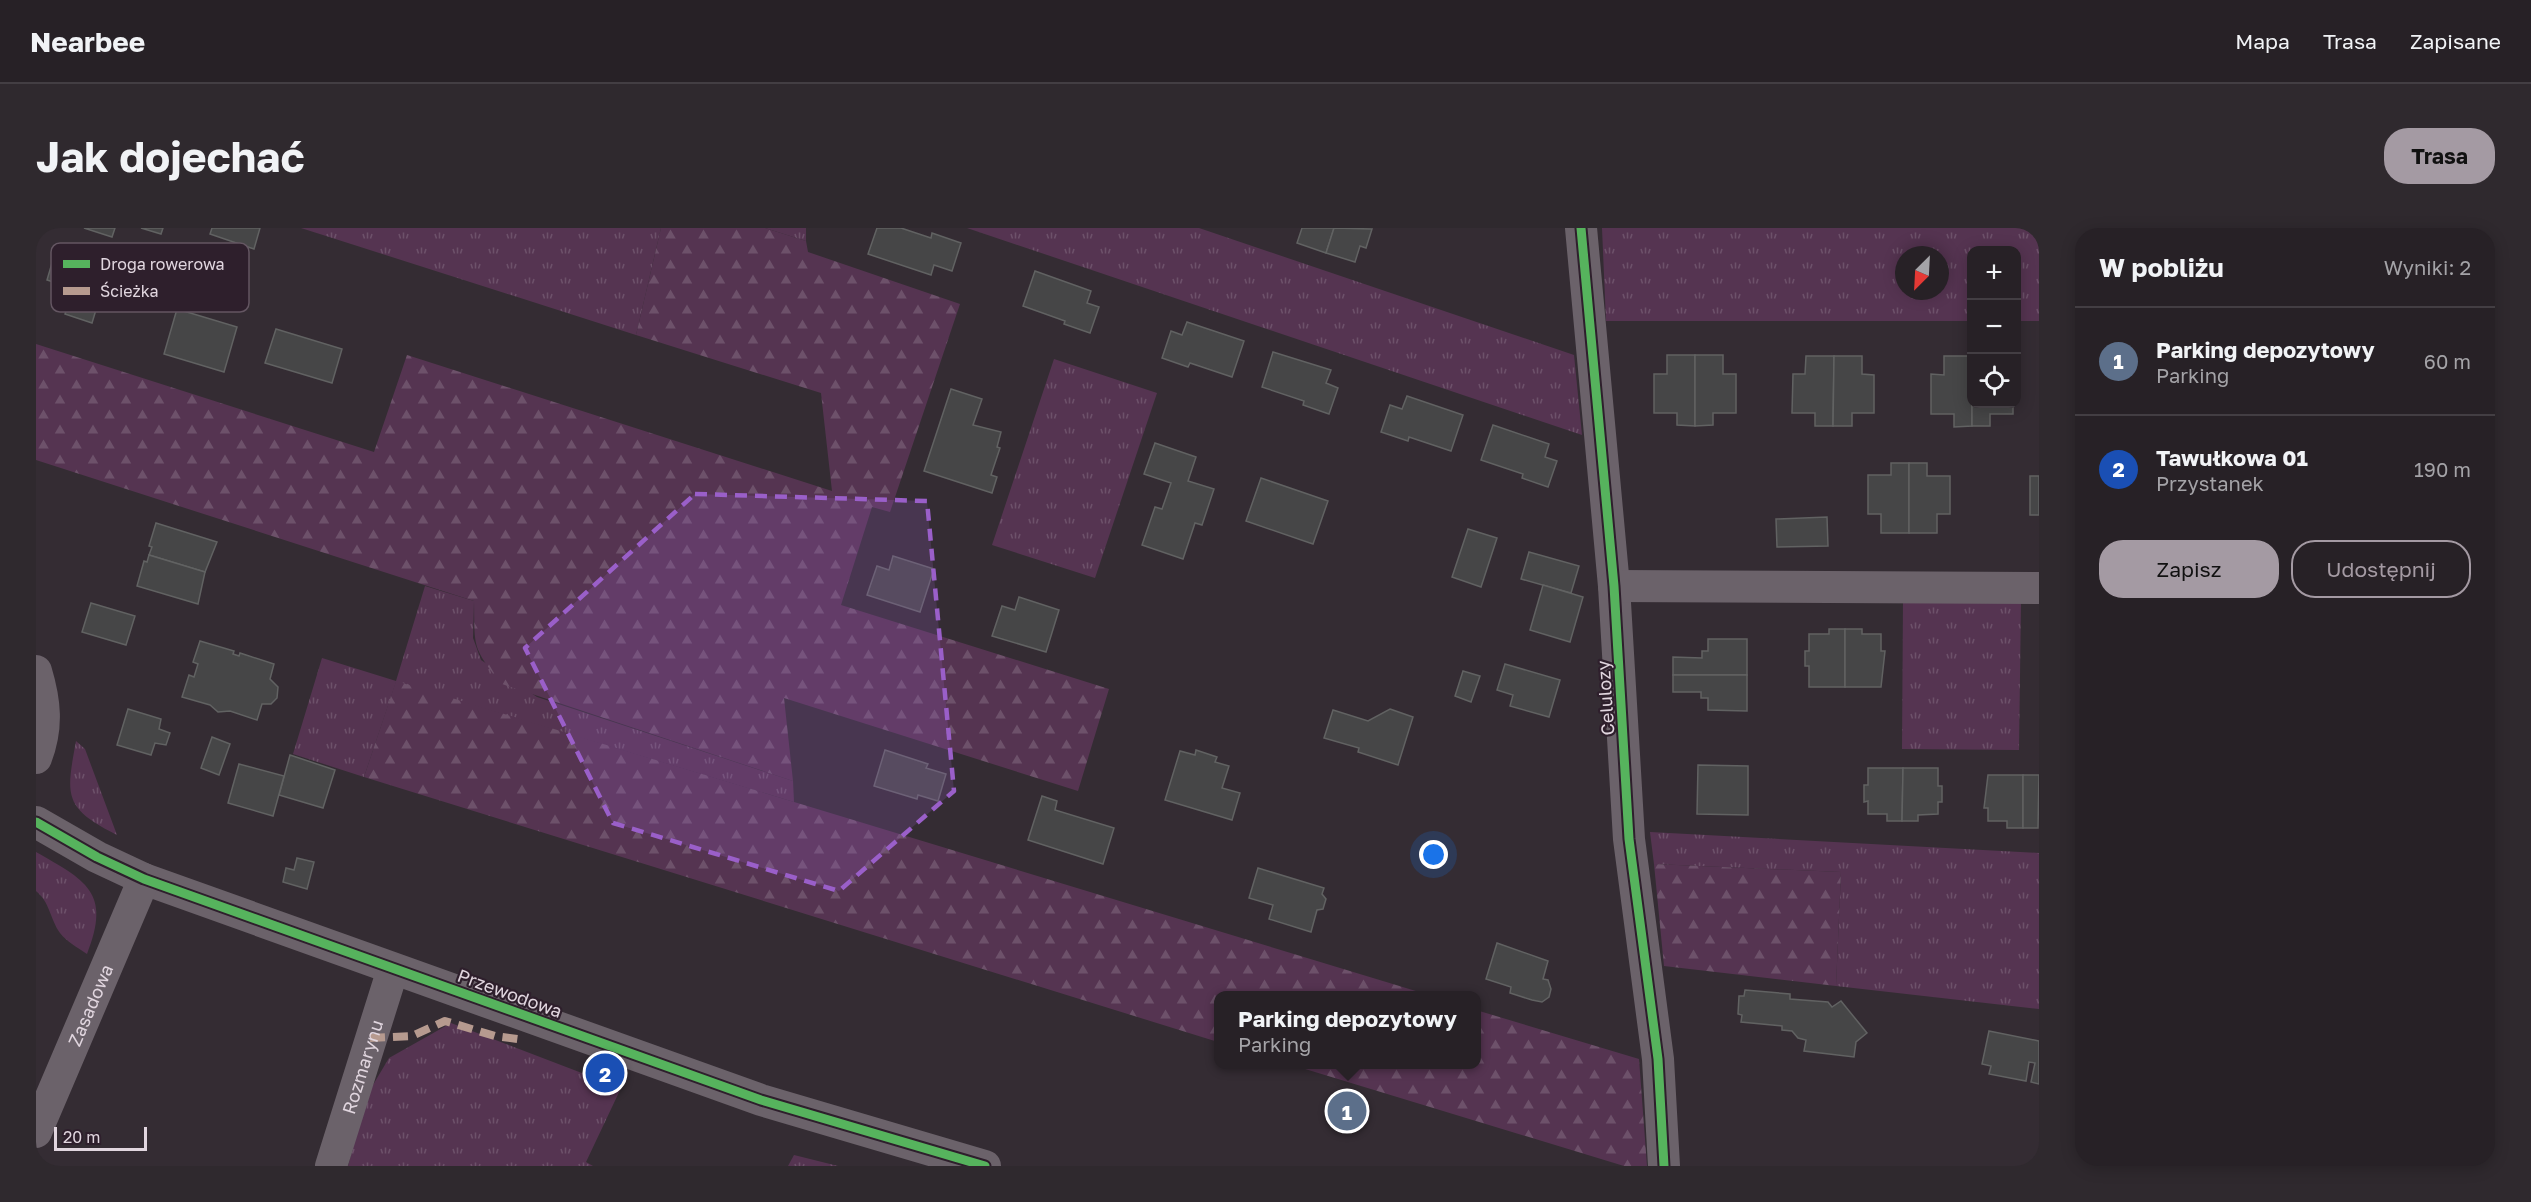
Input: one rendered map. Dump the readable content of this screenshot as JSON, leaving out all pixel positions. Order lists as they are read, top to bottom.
{
  "streets": {
    "street": [
      "Celulozy",
      "Przewodowa",
      "Zasadowa",
      "Rozmarynu"
    ]
  },
  "crossings": [
    ["Przewodowa", "Zasadowa"],
    ["Przewodowa", "Rozmarynu"]
  ],
  "legend": ["Droga rowerowa", "Ścieżka"],
  "scale_bar": "20 m",
  "north": "bottom left",
  "page": {
    "header": "Nearbee",
    "nav": ["Mapa", "Trasa", "Zapisane"],
    "buttons": [
      "Trasa",
      ["Zapisz", "Udostępnij"]
    ],
    "title": "Jak dojechać",
    "heading": ["W pobliżu", "Wyniki: 2"],
    "map_buttons": ["+", "−"],
    "list": [
      {
        "mark": "1",
        "name": "Parking depozytowy",
        "note": "Parking",
        "value": "60 m"
      },
      {
        "mark": "2",
        "name": "Tawułkowa 01",
        "note": "Przystanek",
        "value": "190 m"
      }
    ],
    "popup": ["Parking depozytowy", "Parking"],
    "pins": ["2", "1"],
    "scale": "20 m"
  }
}
